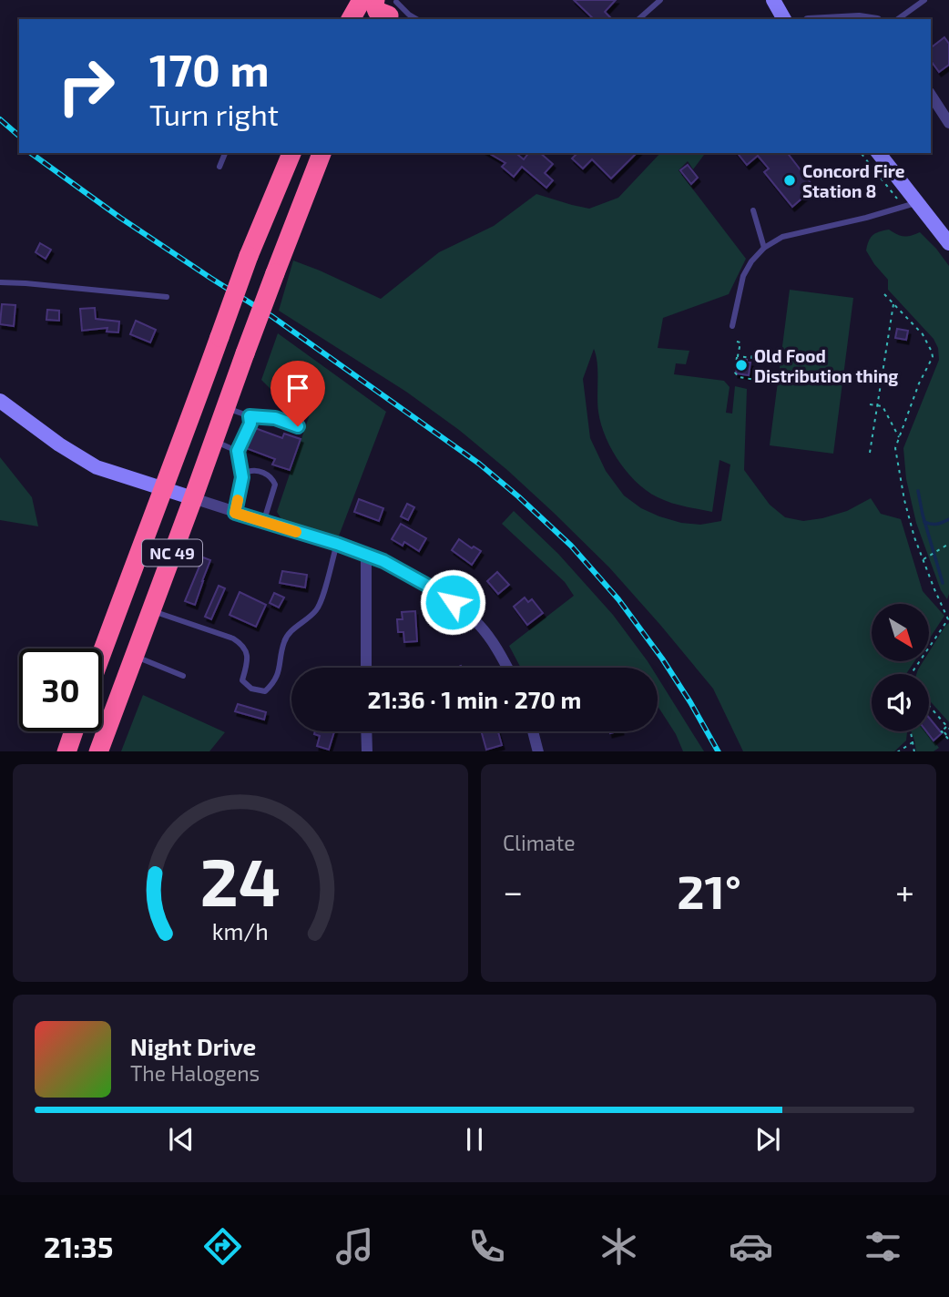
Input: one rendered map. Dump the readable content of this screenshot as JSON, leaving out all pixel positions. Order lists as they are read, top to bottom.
{
  "streets": {
    "highway": ["NC 49"]
  },
  "places": ["Concord Fire Station 8", "Old Food Distribution thing"],
  "north": "bottom right",
  "page": {
    "turn": ["170 m", "Turn right"],
    "limit": "30",
    "trip": "21:36 · 1 min · 270 m",
    "tile": "Climate",
    "heat": ["−", "21°", "+"],
    "song": ["Night Drive", "The Halogens"],
    "tabs": "21:35",
    "gauge": ["24", "km/h"]
  }
}
